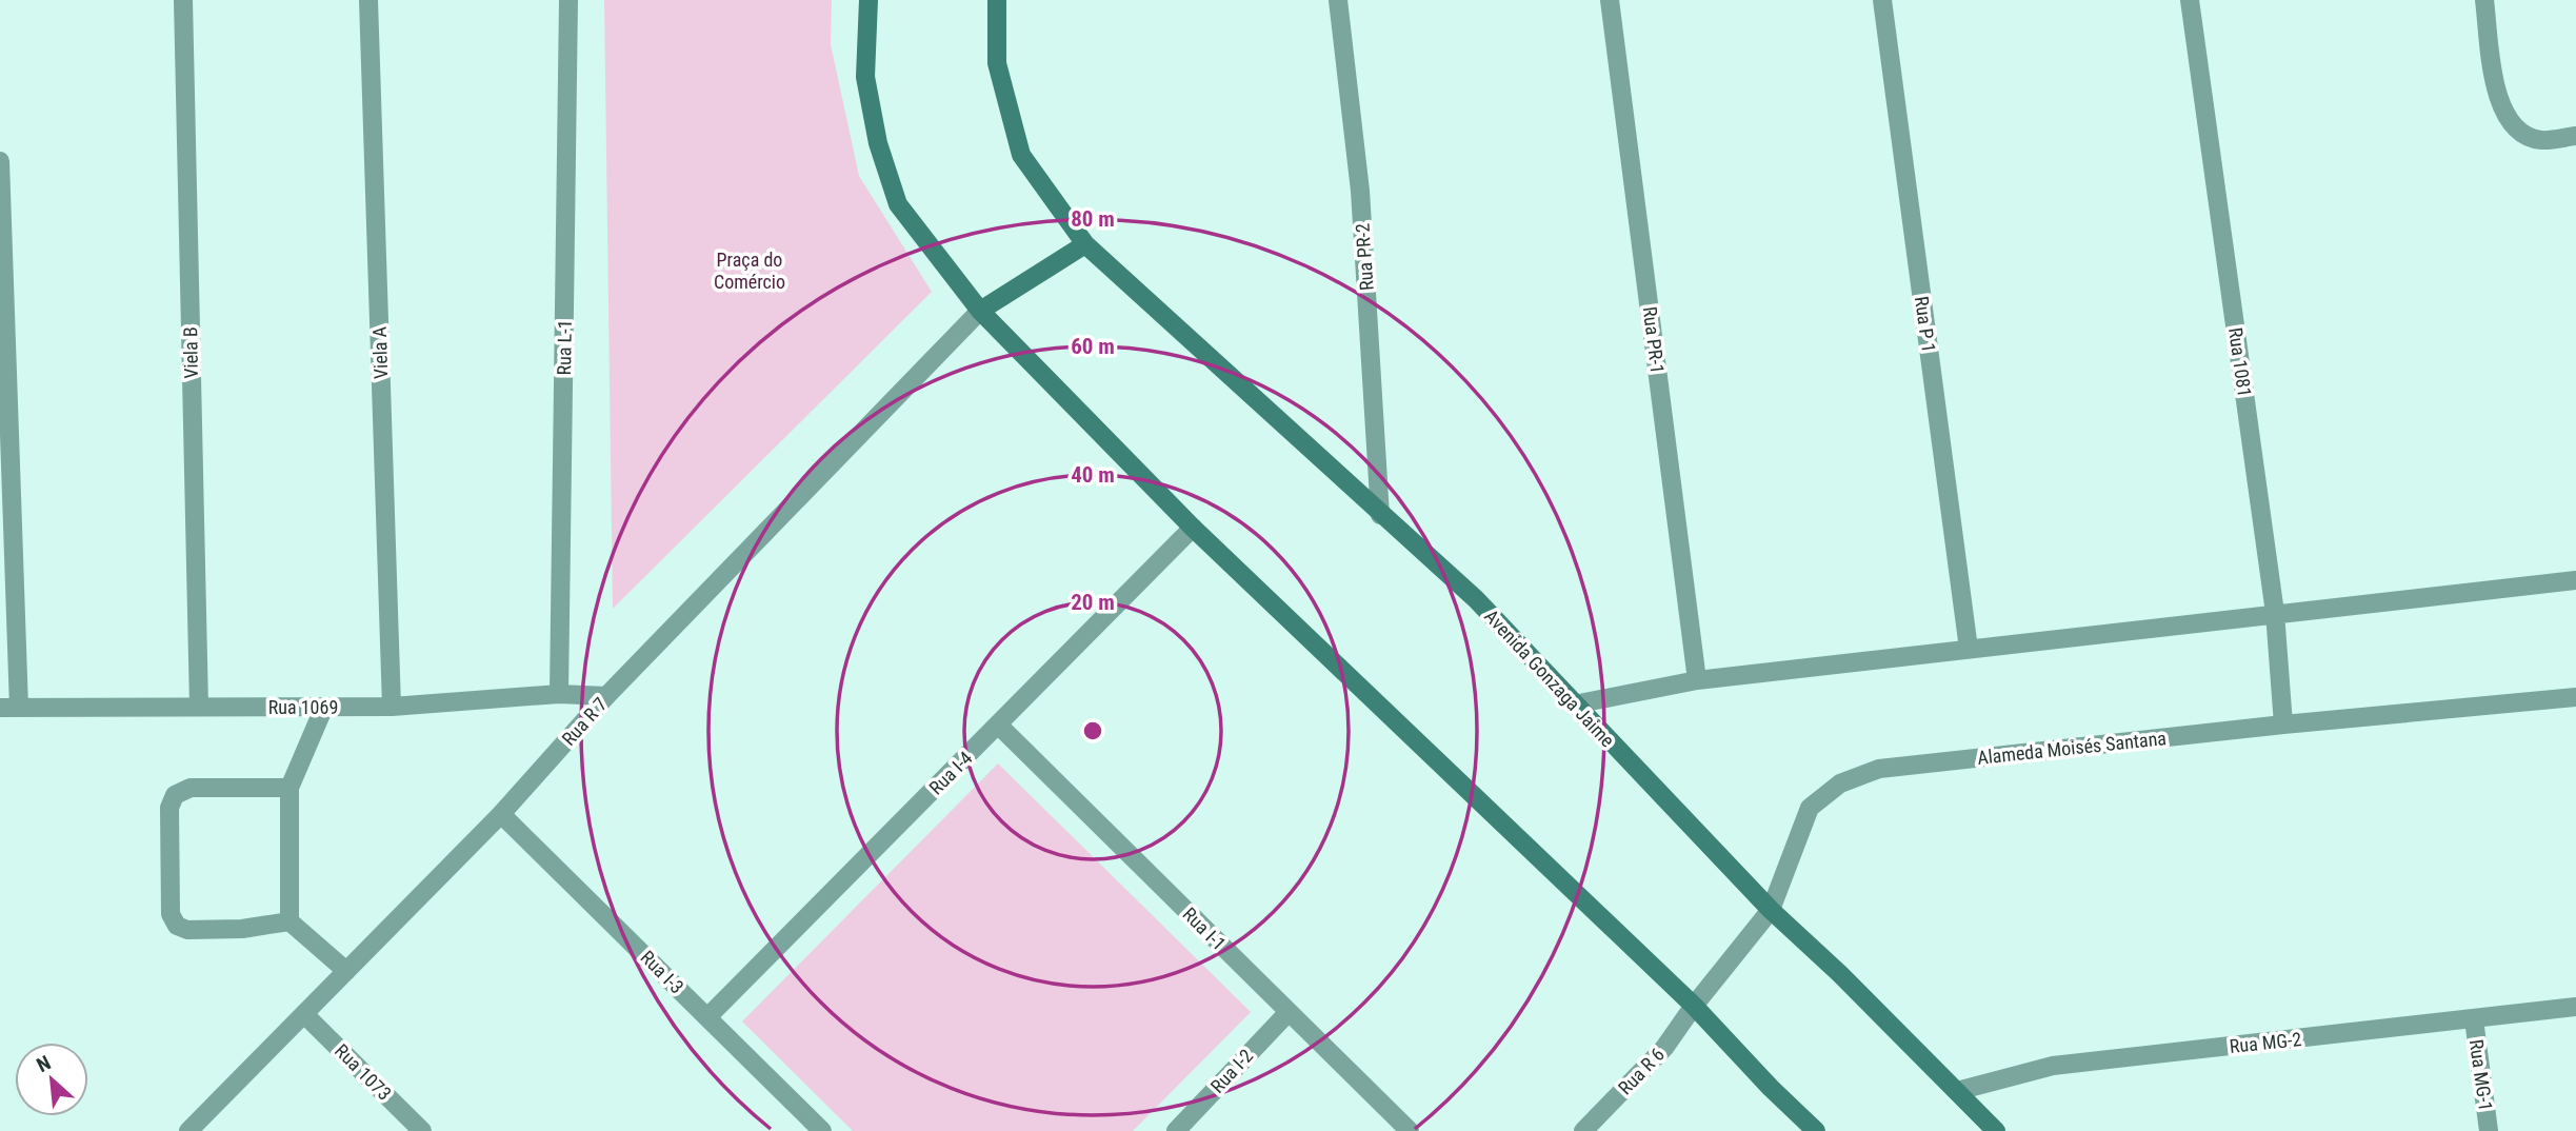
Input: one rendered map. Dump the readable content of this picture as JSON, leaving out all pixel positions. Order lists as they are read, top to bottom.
{
  "streets": {
    "main road": ["Avenida Gonzaga Jaime"],
    "street": [
      "Rua PR-2",
      "Rua P 1",
      "Rua PR-1",
      "Rua L-1",
      "Viela B",
      "Viela A",
      "Rua 1081",
      "Rua 1069",
      "Rua R 7",
      "Alameda Moisés Santana",
      "Rua I-4",
      "Rua I-1",
      "Rua I-3",
      "Rua MG-2",
      "Rua I-2",
      "Rua R 6",
      "Rua 1073",
      "Rua MG-1"
    ]
  },
  "crossings": [
    ["Rua PR-2", "Avenida Gonzaga Jaime"],
    ["Rua L-1", "Rua 1069"],
    ["Viela B", "Rua 1069"],
    ["Viela A", "Rua 1069"],
    ["Rua 1081", "Alameda Moisés Santana"],
    ["Avenida Gonzaga Jaime", "Alameda Moisés Santana"],
    ["Avenida Gonzaga Jaime", "Rua MG-2"],
    ["Rua 1069", "Rua R 7"],
    ["Rua R 7", "Rua I-3"],
    ["Rua R 7", "Rua 1073"],
    ["Alameda Moisés Santana", "Rua R 6"],
    ["Rua I-4", "Rua I-1"],
    ["Rua I-4", "Rua I-3"],
    ["Rua I-1", "Rua I-2"],
    ["Rua MG-2", "Rua MG-1"]
  ],
  "parks": ["Praça do Comércio"],
  "north": "top left",
  "rings": [
    "80 m",
    "60 m",
    "40 m",
    "20 m"
  ]
}
